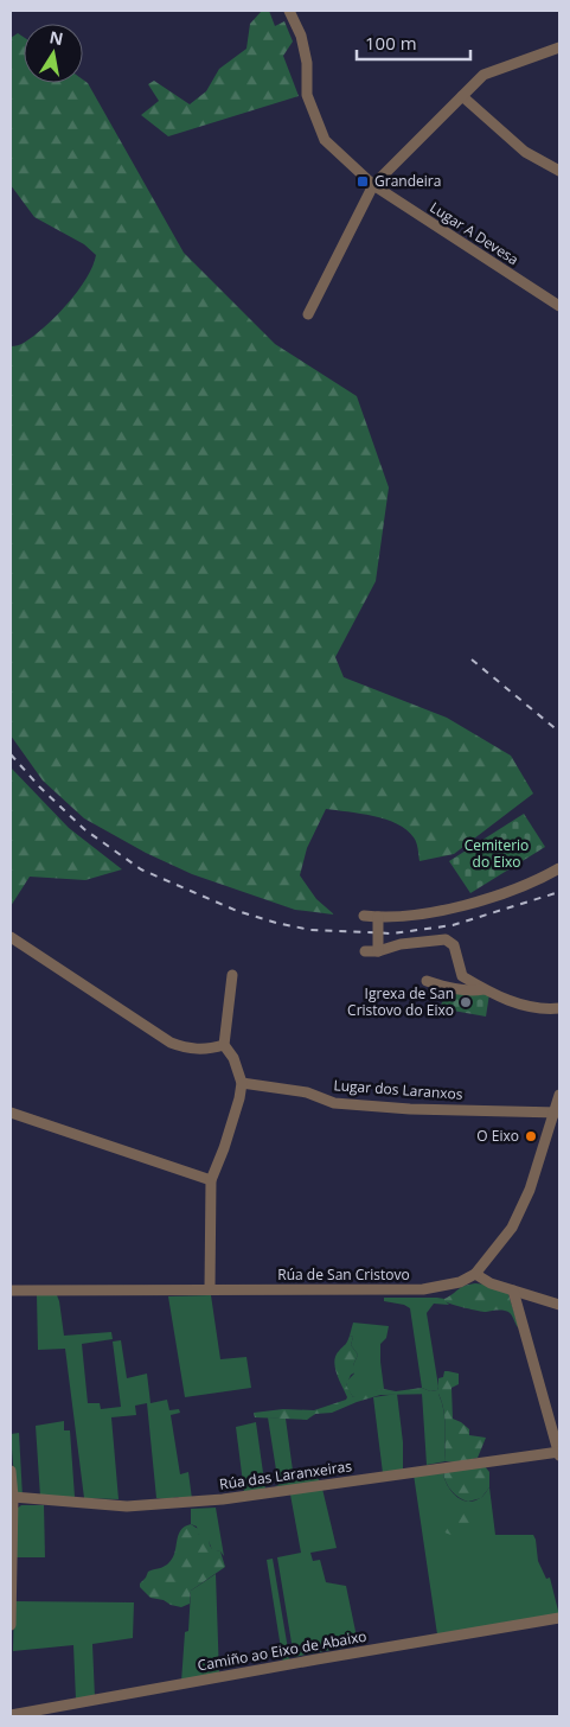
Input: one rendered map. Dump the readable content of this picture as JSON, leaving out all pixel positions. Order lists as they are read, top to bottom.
{
  "streets": {
    "street": [
      "Lugar A Devesa",
      "Lugar dos Laranxos",
      "Rúa de San Cristovo",
      "Rúa das Laranxeiras",
      "Camiño ao Eixo de Abaixo"
    ]
  },
  "crossings": [
    ["Lugar dos Laranxos", "Rúa de San Cristovo"]
  ],
  "parks": ["Cemiterio do Eixo"],
  "places": {
    "transit": ["Grandeira"],
    "other": ["Igrexa de San Cristovo do Eixo", "O Eixo"]
  },
  "scale_bar": "100 m",
  "north": "top"
}
